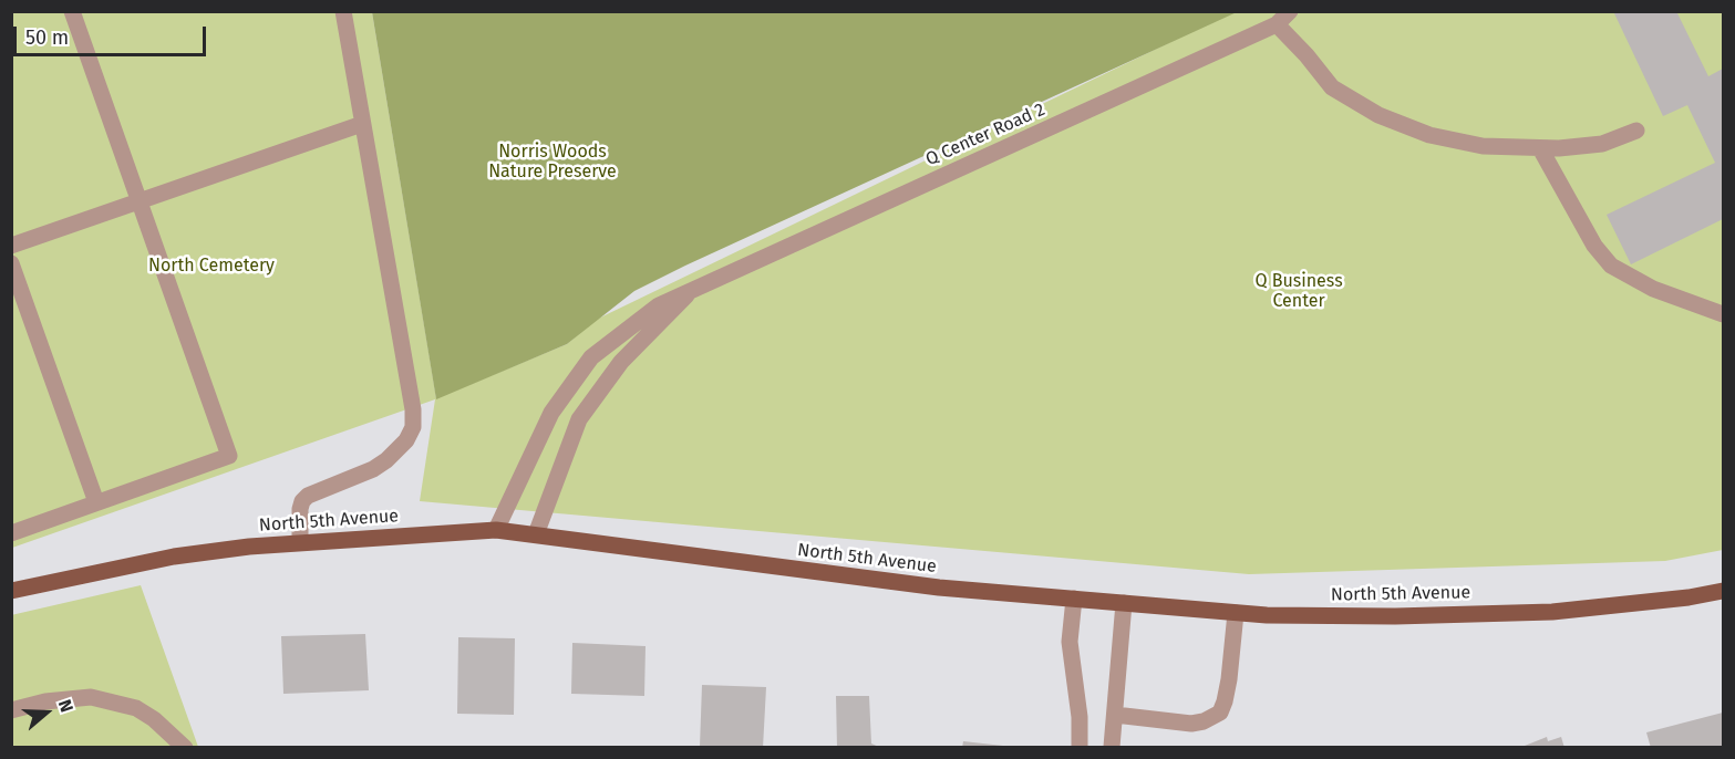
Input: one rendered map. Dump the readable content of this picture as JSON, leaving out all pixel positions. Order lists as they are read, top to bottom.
{
  "streets": {
    "main road": ["North 5th Avenue"],
    "lane": ["Q Center Road 2"]
  },
  "crossings": [
    ["Q Center Road 2", "North 5th Avenue"]
  ],
  "parks": ["Norris Woods Nature Preserve", "North Cemetery", "Q Business Center"],
  "scale_bar": "50 m",
  "north": "right"
}
